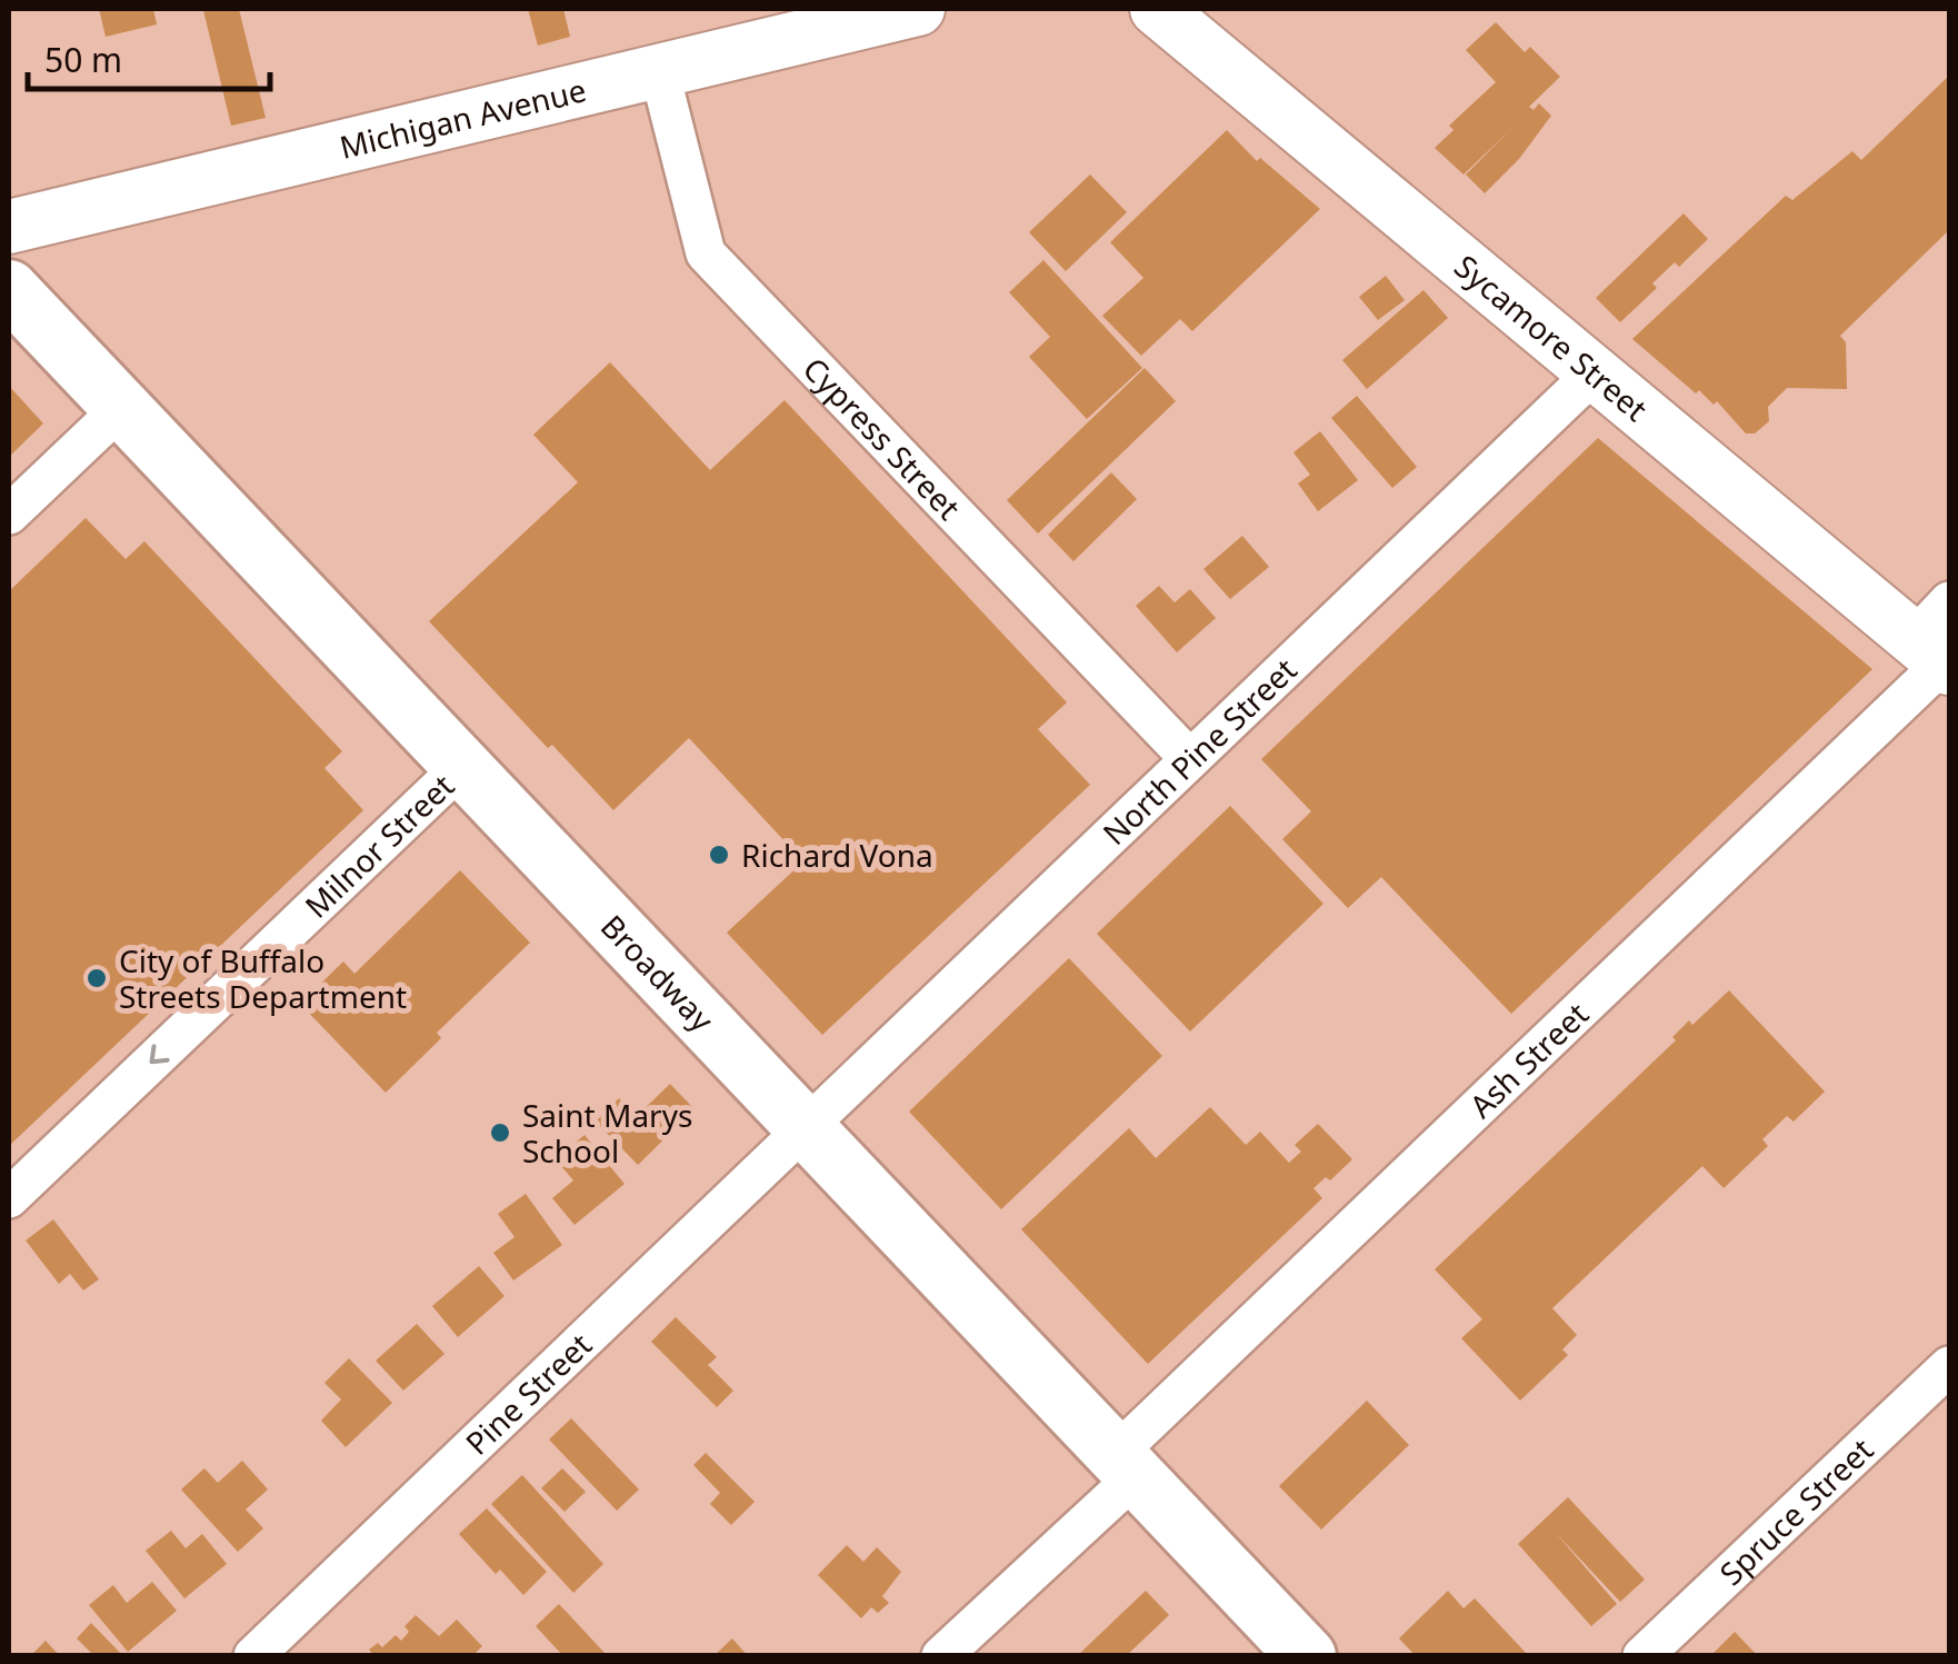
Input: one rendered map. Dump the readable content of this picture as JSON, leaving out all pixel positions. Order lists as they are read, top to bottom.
{
  "streets": {
    "main road": ["Broadway"],
    "street": [
      "Michigan Avenue",
      "Sycamore Street",
      "Cypress Street",
      "North Pine Street",
      "Milnor Street",
      "Ash Street",
      "Pine Street",
      "Spruce Street"
    ]
  },
  "crossings": [
    ["Michigan Avenue", "Cypress Street"],
    ["Sycamore Street", "North Pine Street"],
    ["Sycamore Street", "Ash Street"],
    ["Cypress Street", "North Pine Street"],
    ["North Pine Street", "Broadway"],
    ["North Pine Street", "Pine Street"],
    ["Milnor Street", "Broadway"],
    ["Broadway", "Ash Street"],
    ["Broadway", "Pine Street"]
  ],
  "one_way": ["Milnor Street"],
  "places": ["Richard Vona", "City of Buffalo Streets Department", "Saint Marys School"],
  "scale_bar": "50 m"
}
